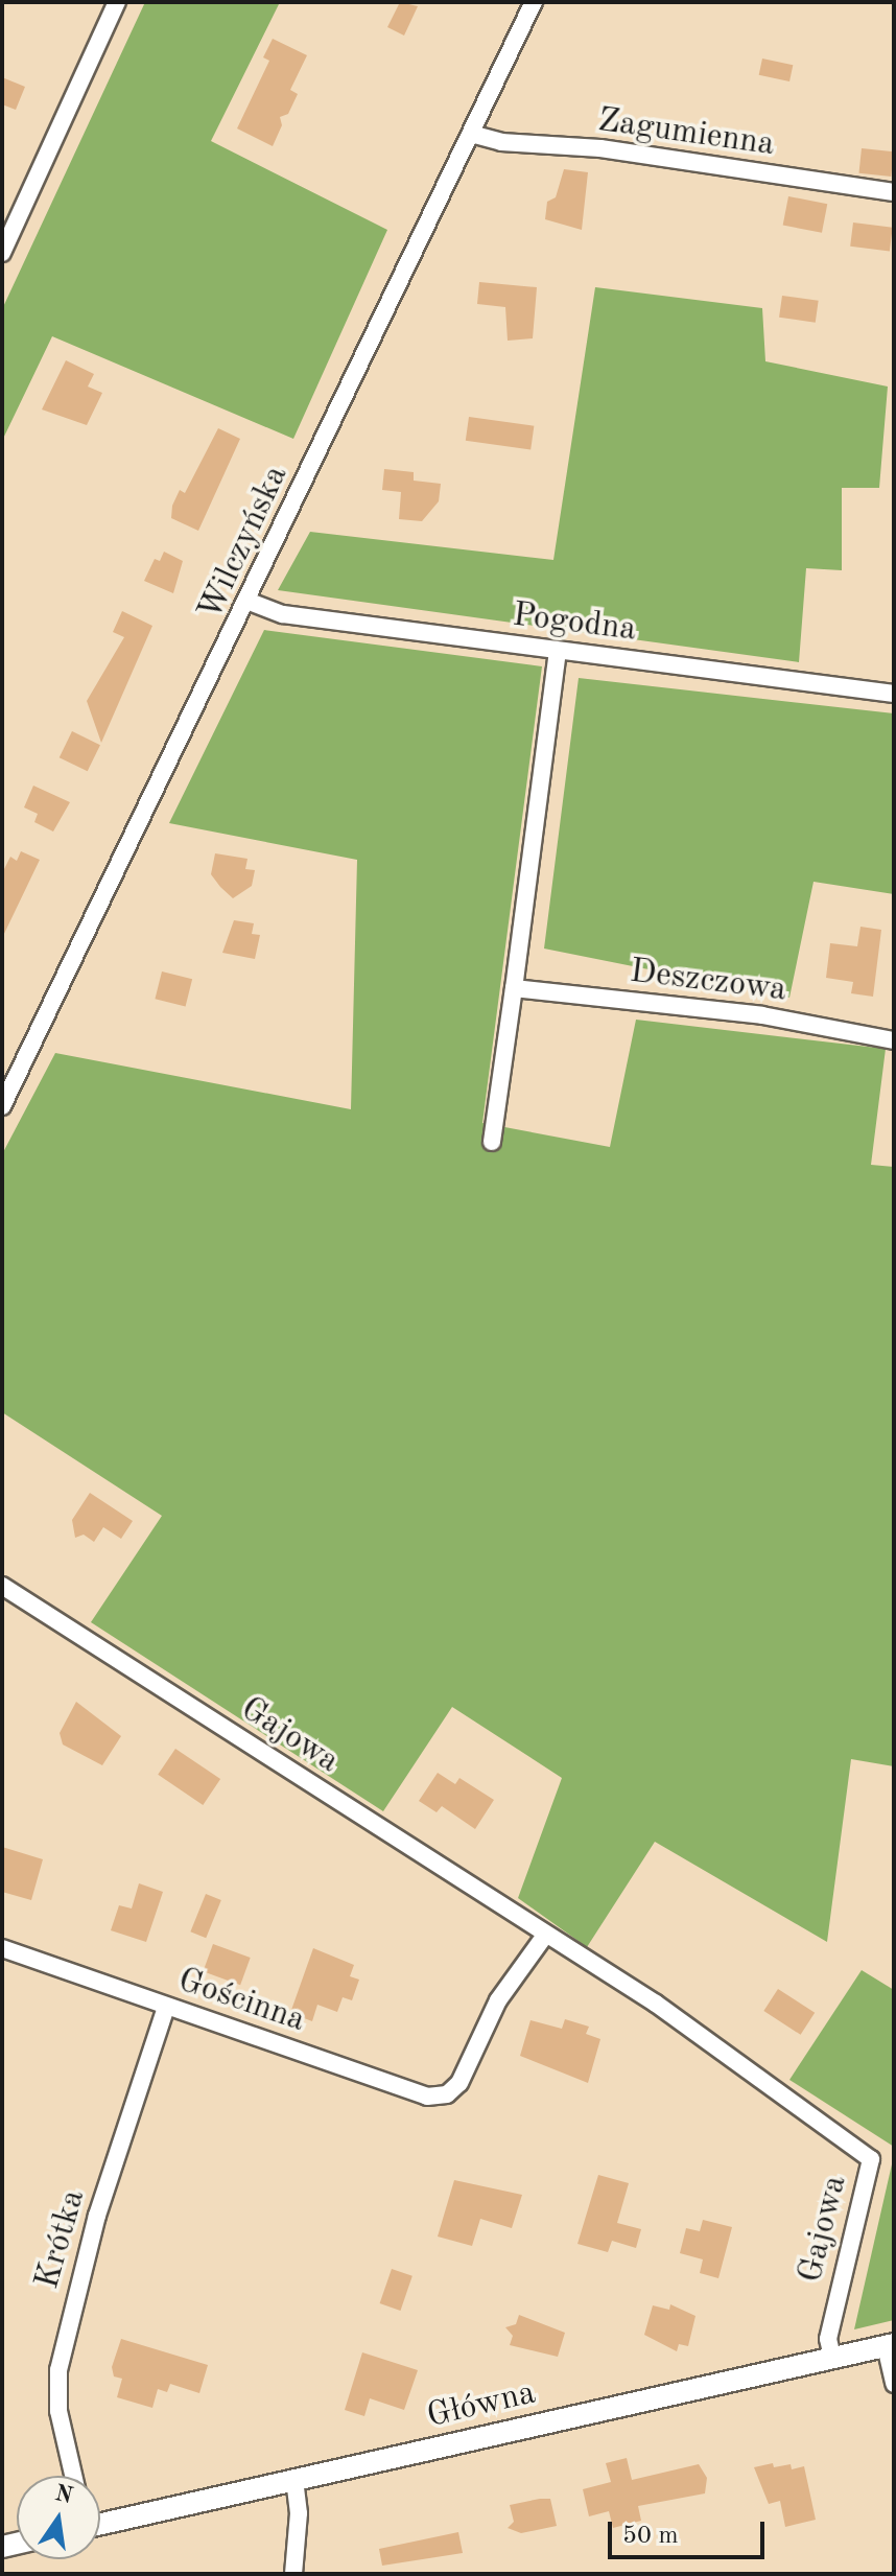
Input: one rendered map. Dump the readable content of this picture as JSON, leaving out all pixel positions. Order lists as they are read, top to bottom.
{
  "streets": {
    "street": [
      "Zagumienna",
      "Wilczyńska",
      "Pogodna",
      "Deszczowa",
      "Gajowa",
      "Gościnna",
      "Krótka",
      "Główna"
    ]
  },
  "crossings": [
    ["Zagumienna", "Wilczyńska"],
    ["Wilczyńska", "Pogodna"],
    ["Gajowa", "Gościnna"],
    ["Gajowa", "Główna"],
    ["Gościnna", "Krótka"]
  ],
  "scale_bar": "50 m",
  "north": "top"
}
